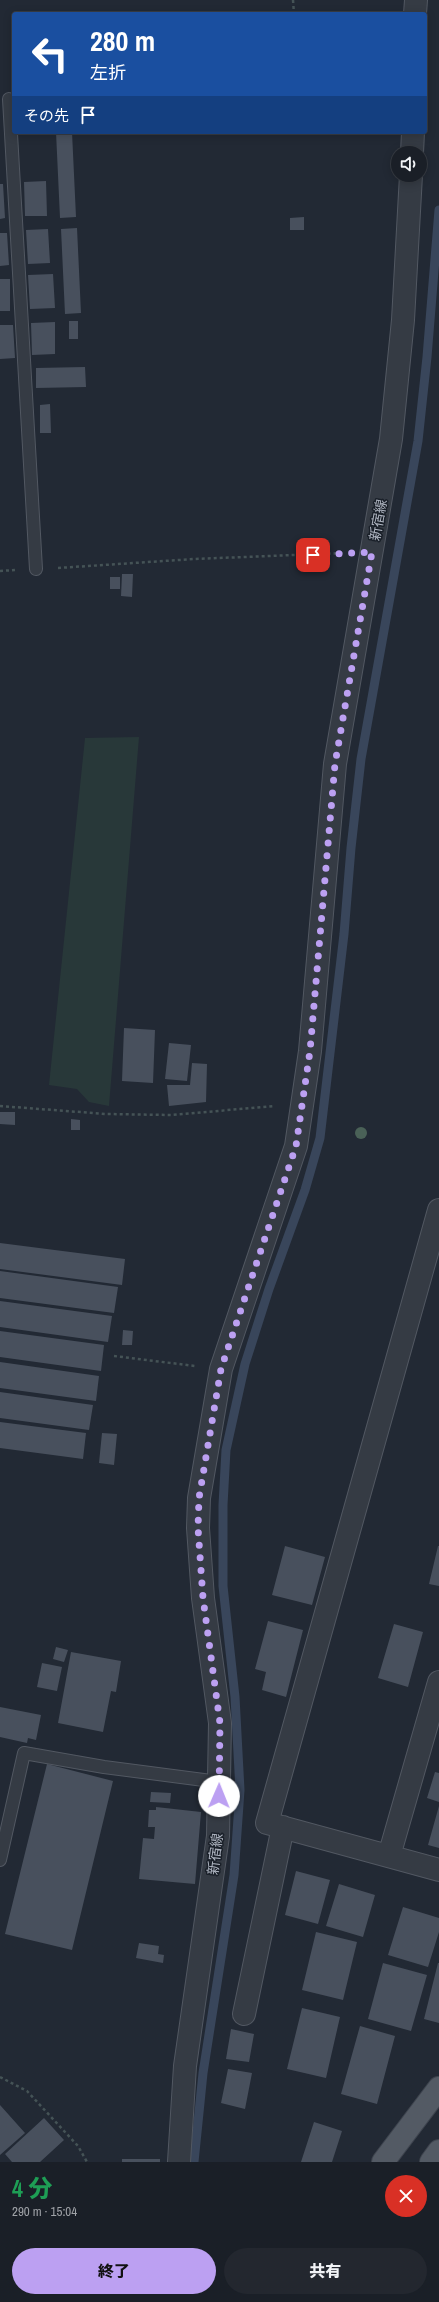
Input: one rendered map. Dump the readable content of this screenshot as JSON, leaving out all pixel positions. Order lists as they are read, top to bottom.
{
  "streets": {
    "street": ["新宿線"]
  },
  "page": {
    "turn": ["280 m", "左折"],
    "then": "その先",
    "heading": ["4 分", "290 m · 15:04"],
    "buttons": ["終了", "共有"]
  }
}
